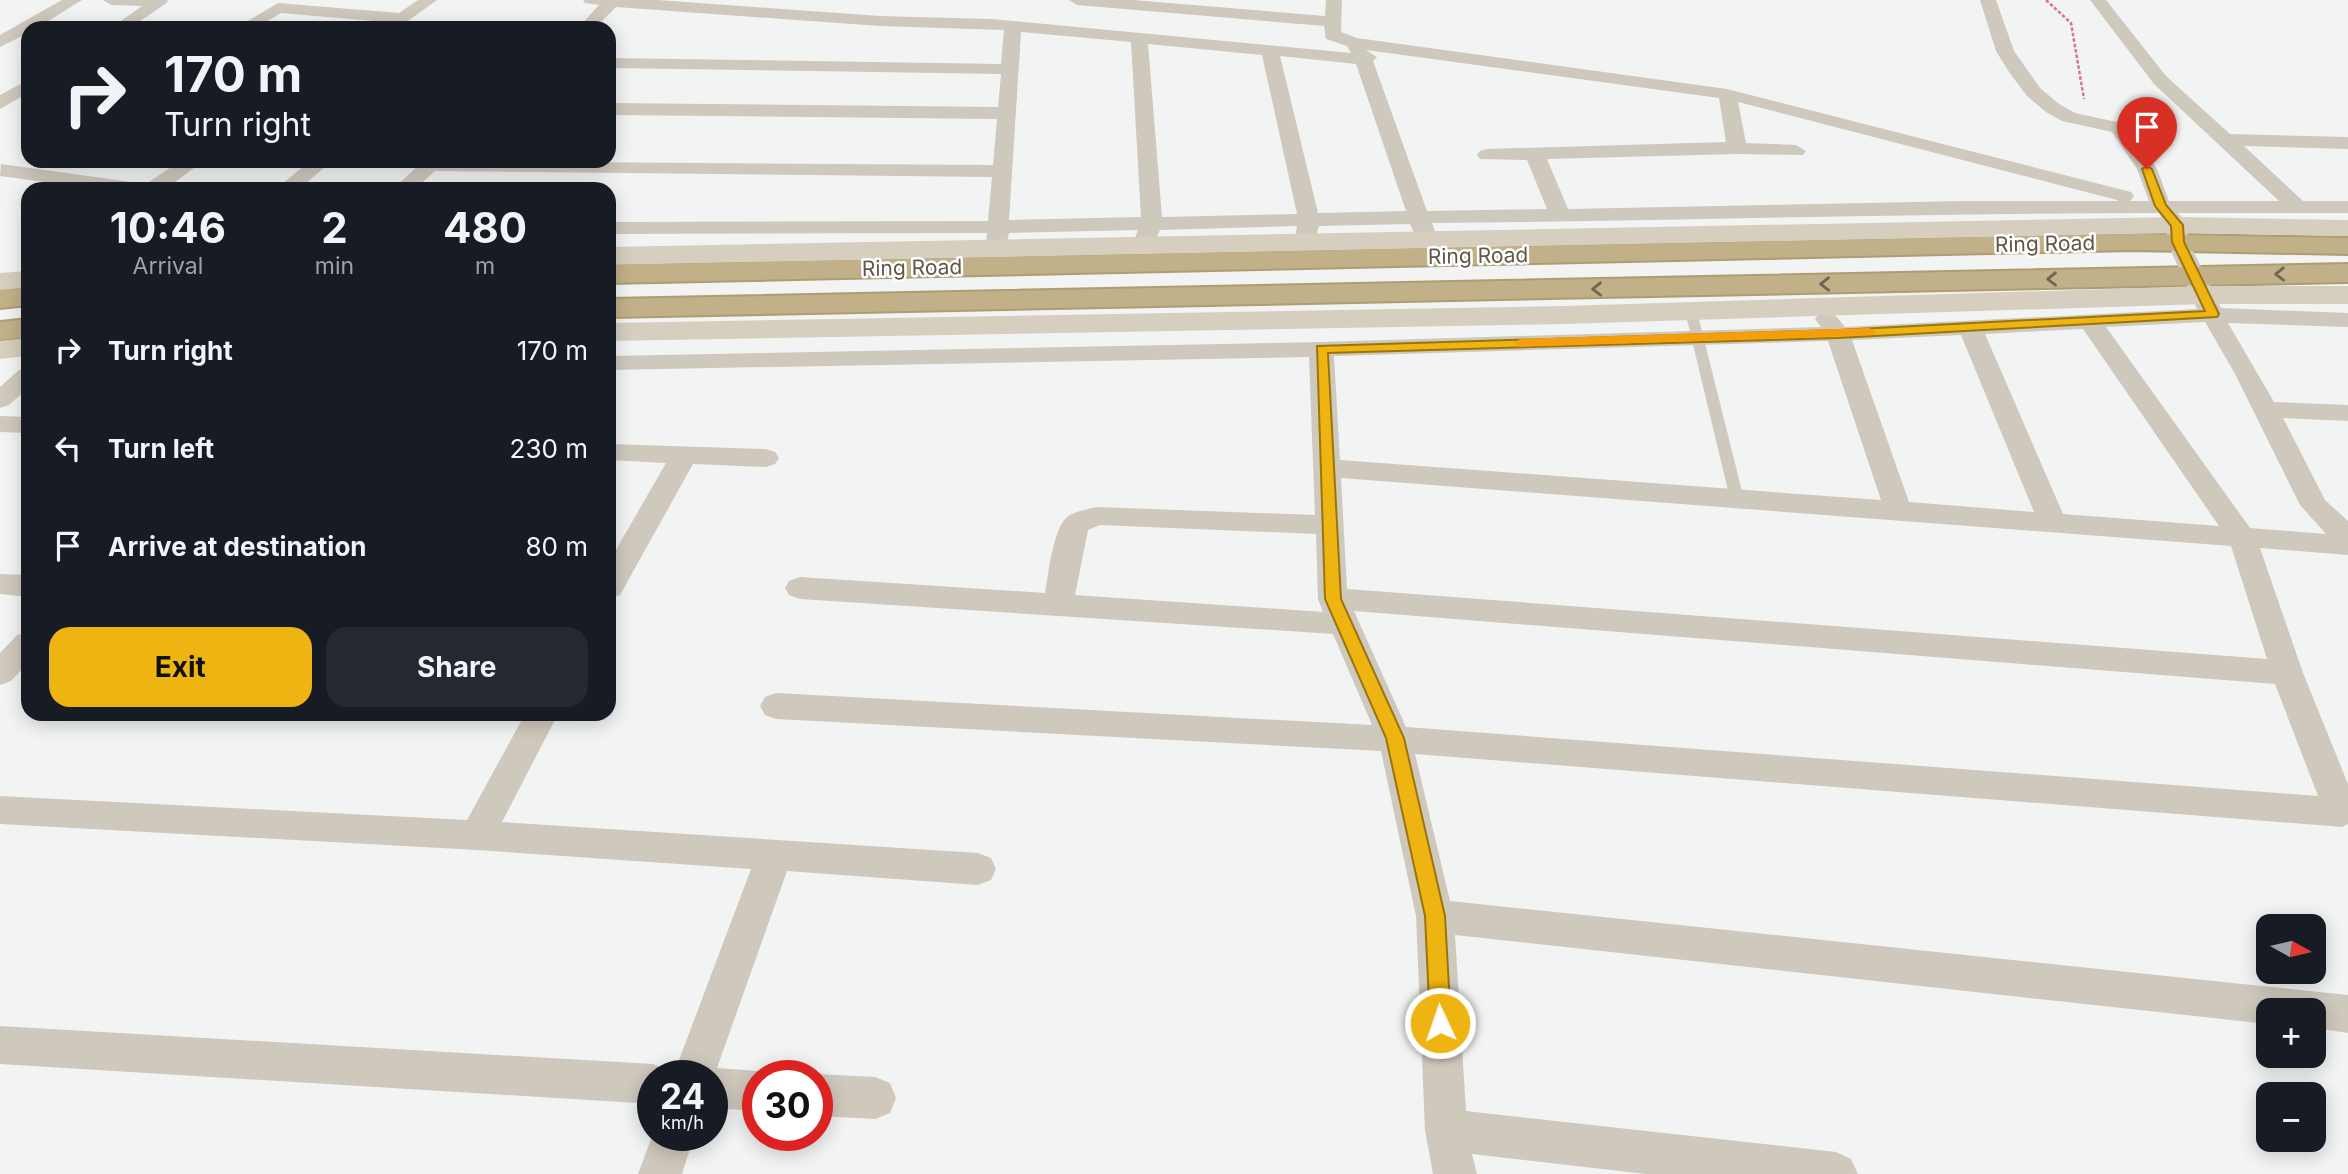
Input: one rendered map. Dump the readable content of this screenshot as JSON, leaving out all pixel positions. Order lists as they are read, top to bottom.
{
  "streets": {
    "highway": ["Ring Road"]
  },
  "north": "right",
  "page": {
    "turn": ["170 m", "Turn right"],
    "eta": [
      "10:46",
      "Arrival",
      "2",
      "min",
      "480",
      "m"
    ],
    "list": [
      {
        "name": "Turn right",
        "value": "170 m"
      },
      {
        "name": "Turn left",
        "value": "230 m"
      },
      {
        "name": "Arrive at destination",
        "value": "80 m"
      }
    ],
    "buttons": ["Exit", "Share"],
    "map_buttons": ["+", "−"],
    "speed": "24 km/h",
    "limit": "30"
  }
}
